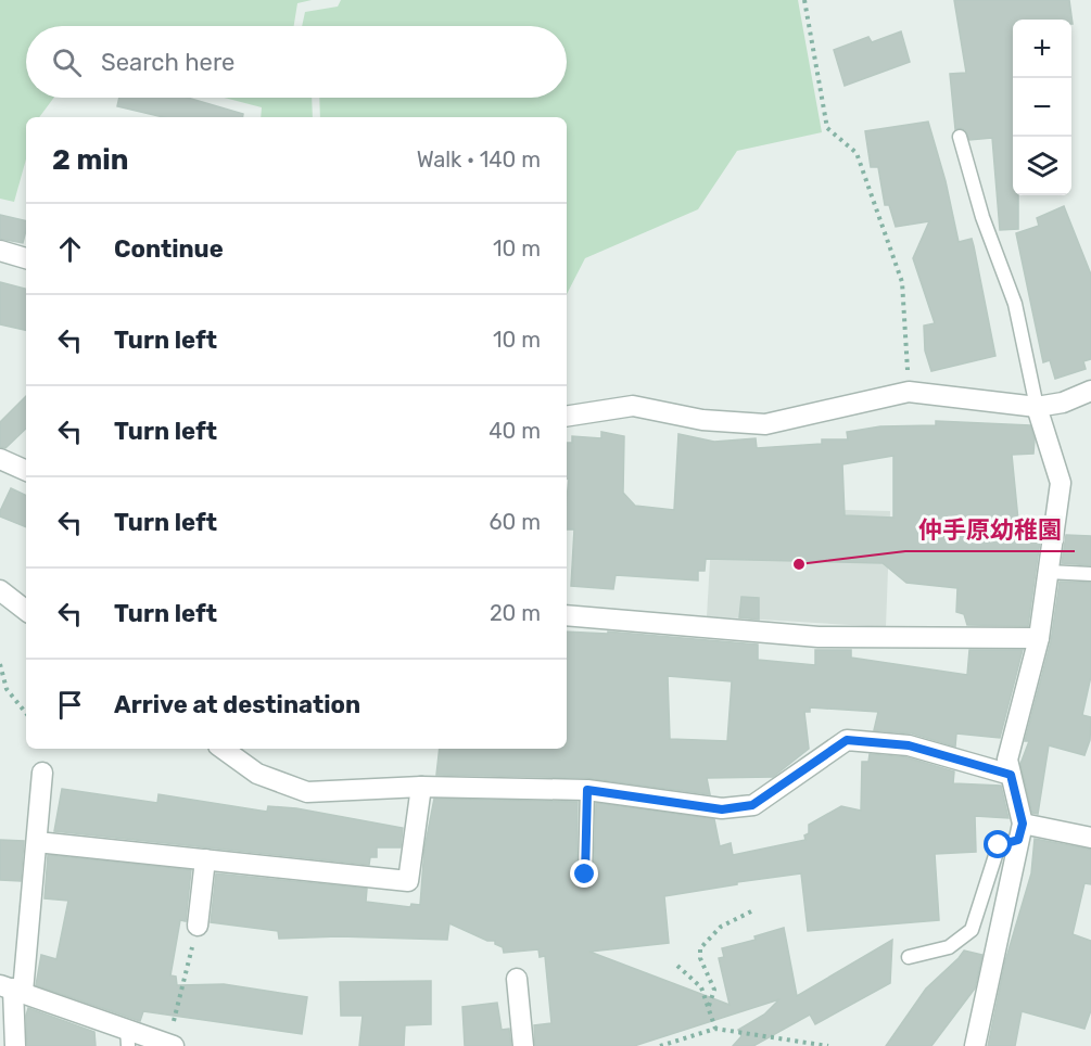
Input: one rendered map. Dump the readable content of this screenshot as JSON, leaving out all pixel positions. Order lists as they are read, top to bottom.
{
  "places": ["仲手原幼稚園"],
  "page": {
    "map_buttons": ["+", "−"],
    "search": "Search here",
    "heading": ["2 min", "Walk · 140 m"],
    "list": [
      ["Continue", "10 m"],
      ["Turn left", "10 m"],
      ["Turn left", "40 m"],
      ["Turn left", "60 m"],
      ["Turn left", "20 m"],
      "Arrive at destination"
    ]
  }
}
